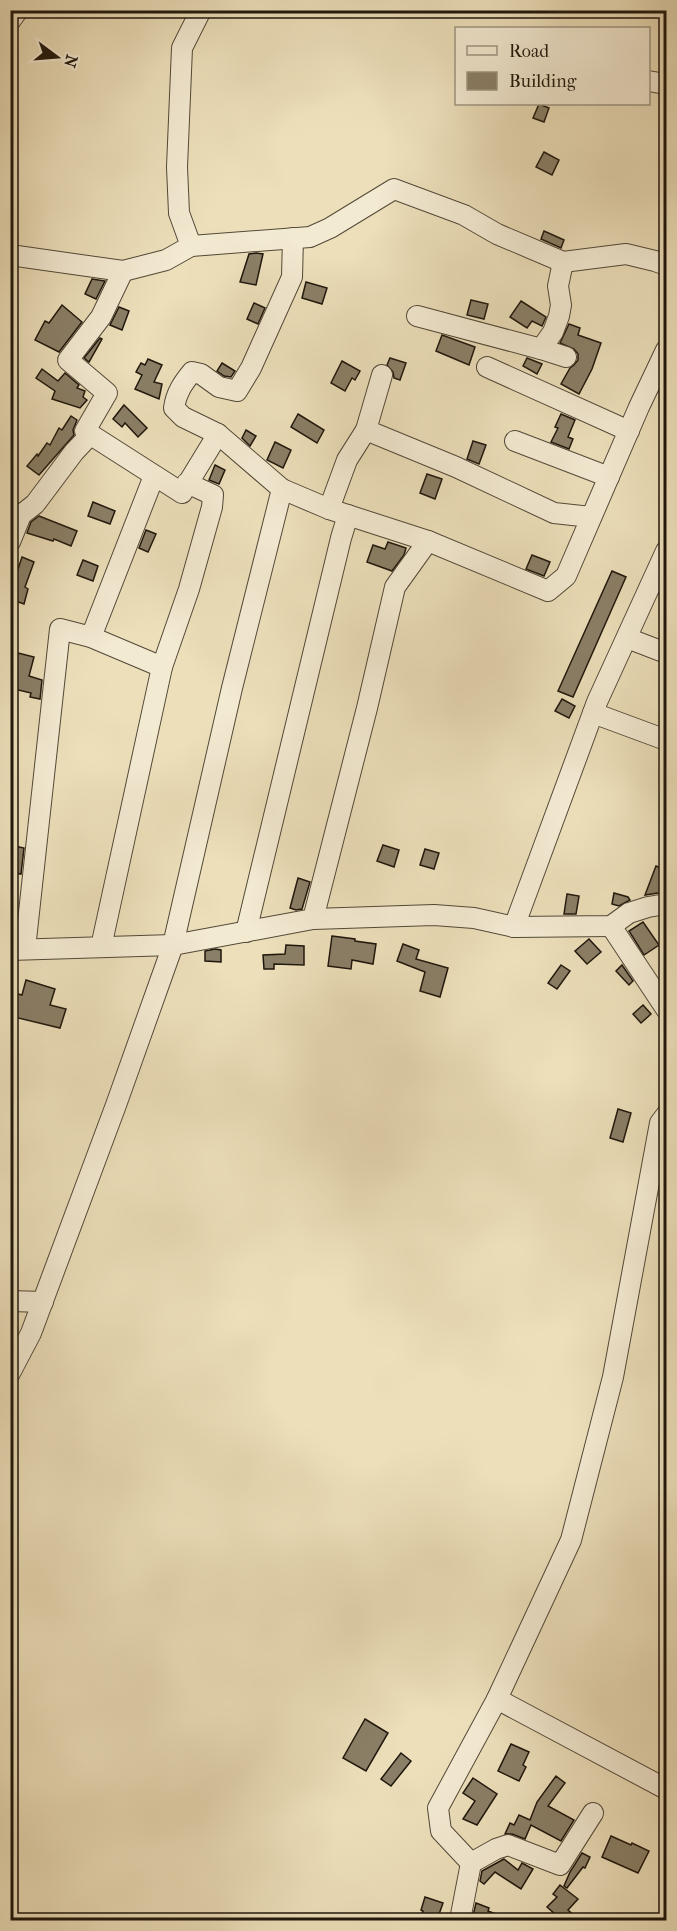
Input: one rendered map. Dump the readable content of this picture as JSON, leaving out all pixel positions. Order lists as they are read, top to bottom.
{
  "legend": ["Road", "Building"],
  "north": "right"
}
